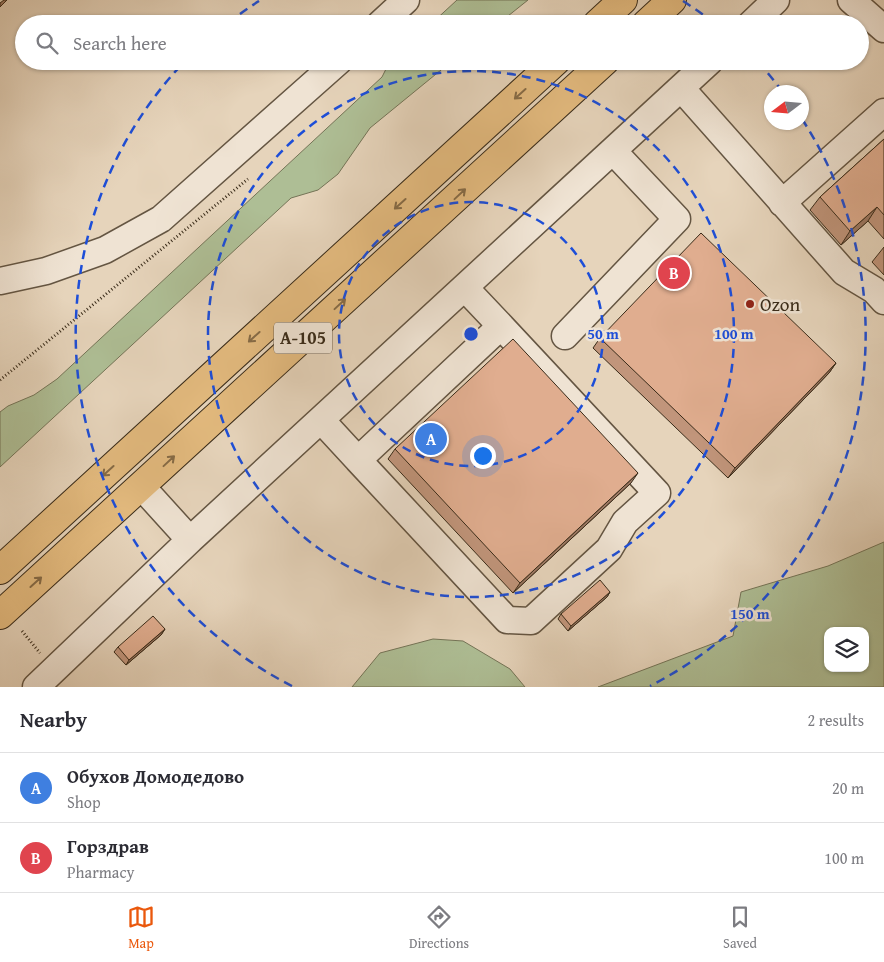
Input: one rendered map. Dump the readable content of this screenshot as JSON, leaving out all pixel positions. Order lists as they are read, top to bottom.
{
  "streets": {
    "highway": ["А-105"]
  },
  "places": ["Ozon"],
  "north": "left",
  "page": {
    "search": "Search here",
    "pins": ["B", "A"],
    "heading": ["Nearby", "2 results"],
    "list": [
      {
        "mark": "A",
        "name": "Обухов Домодедово",
        "note": "Shop",
        "value": "20 m"
      },
      {
        "mark": "B",
        "name": "Горздрав",
        "note": "Pharmacy",
        "value": "100 m"
      }
    ],
    "nav": ["Map", "Directions", "Saved"]
  },
  "rings": ["50 m", "100 m", "150 m"]
}
